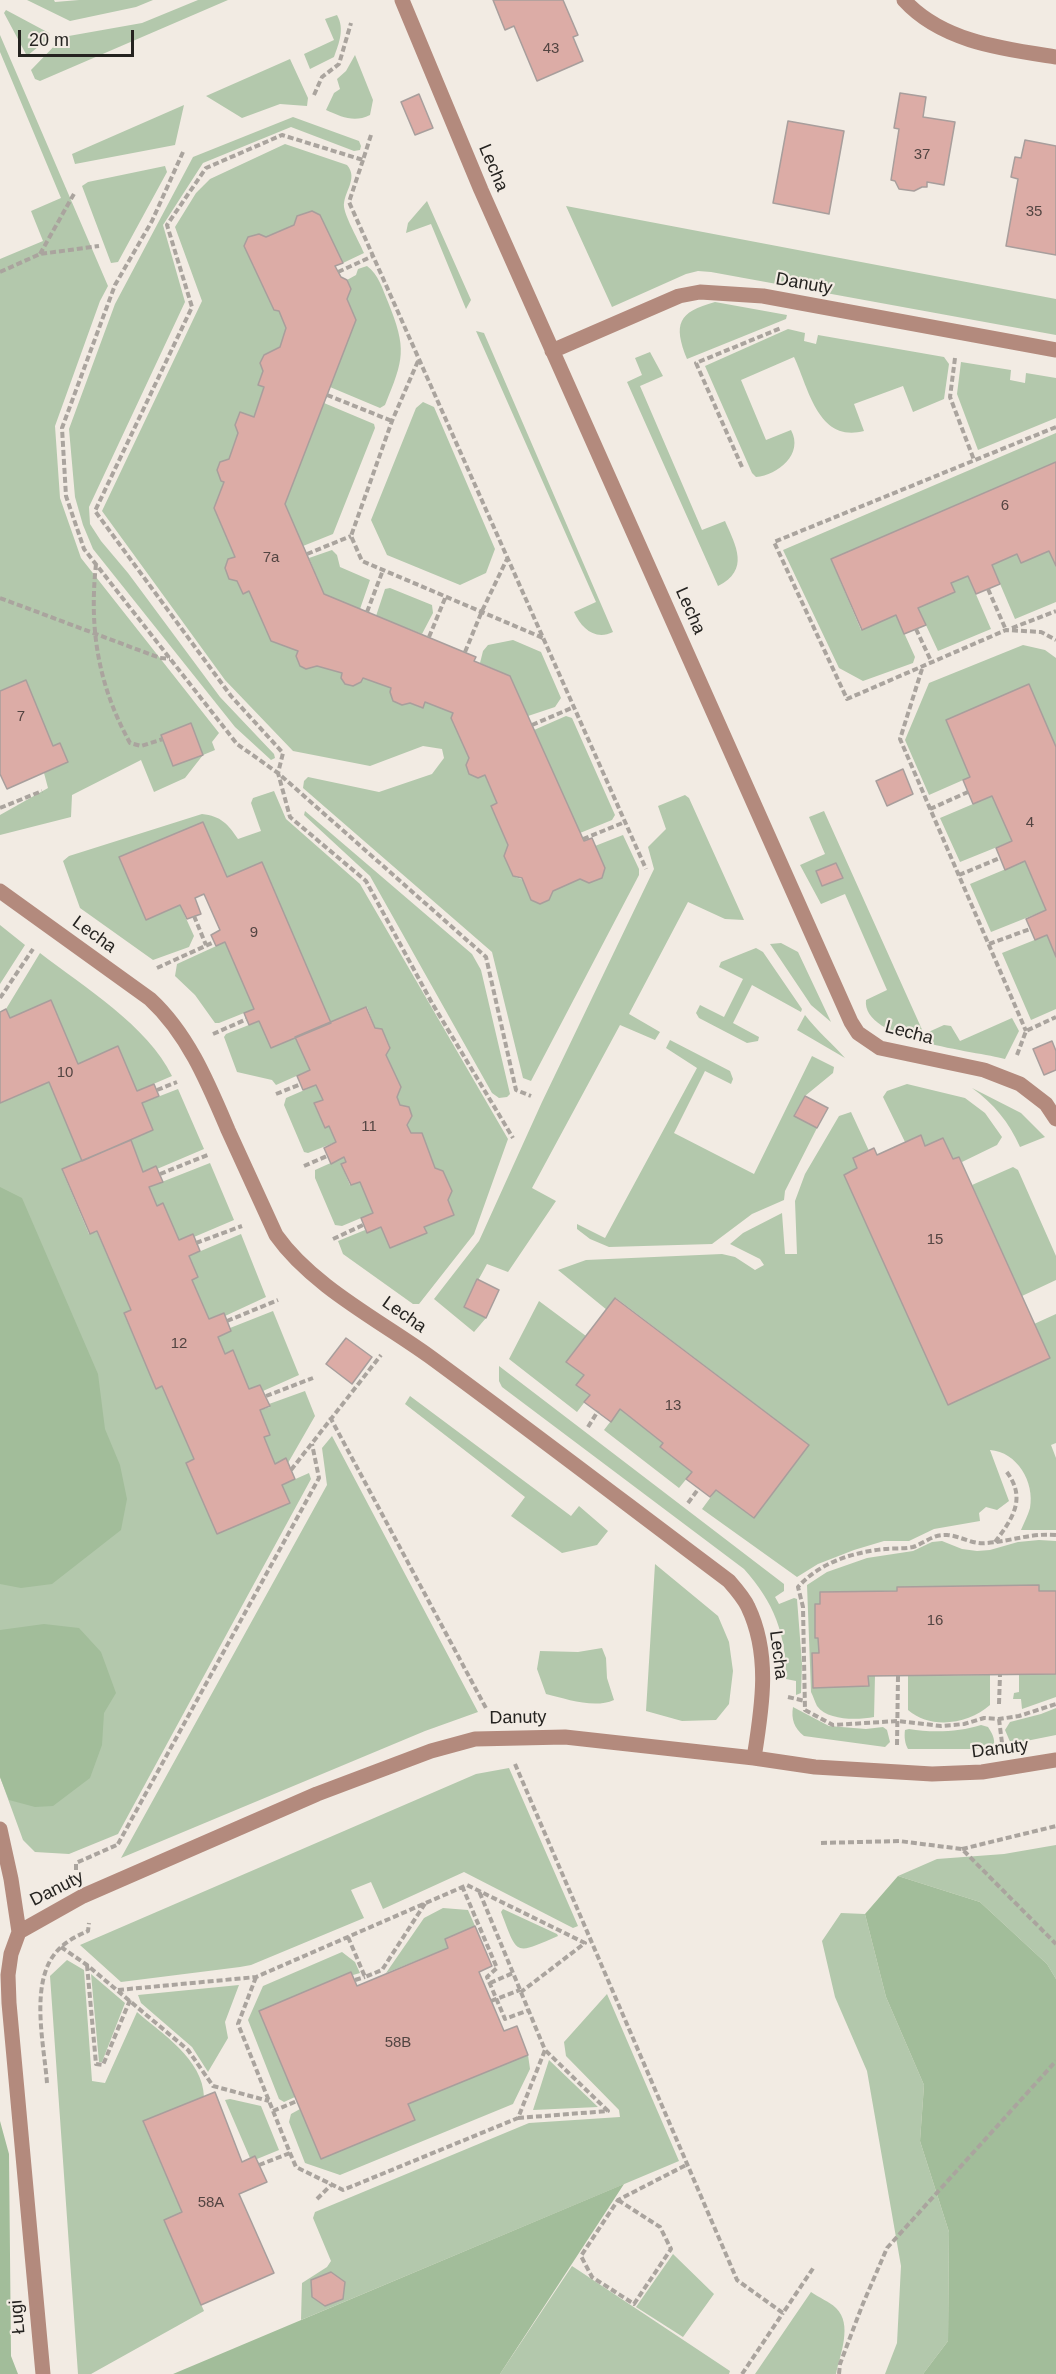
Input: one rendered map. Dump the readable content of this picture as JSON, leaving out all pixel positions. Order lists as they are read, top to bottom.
{
  "streets": {
    "street": ["Lecha", "Danuty", "Ługi"]
  },
  "crossings": [
    ["Lecha", "Danuty"],
    ["Danuty", "Ługi"]
  ],
  "house_numbers": [
    "43",
    "37",
    "35",
    "6",
    "7a",
    "7",
    "4",
    "9",
    "10",
    "11",
    "15",
    "12",
    "13",
    "16",
    "58B",
    "58A"
  ],
  "scale_bar": "20 m"
}
